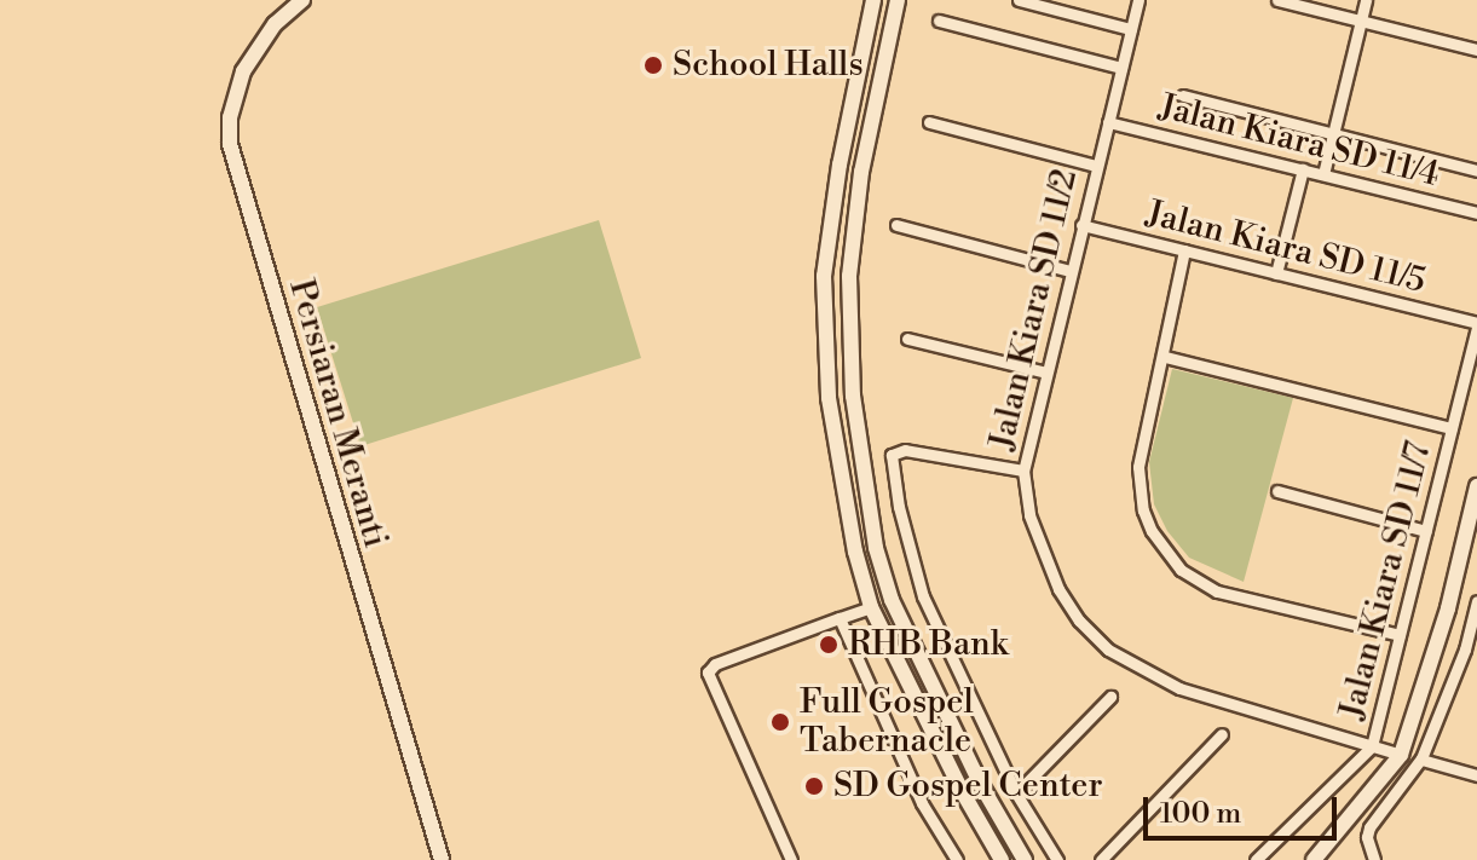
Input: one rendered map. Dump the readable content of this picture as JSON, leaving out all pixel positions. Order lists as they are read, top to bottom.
{
  "streets": {
    "main road": ["Persiaran Meranti"],
    "street": [
      "Jalan Kiara SD 11/4",
      "Jalan Kiara SD 11/5",
      "Jalan Kiara SD 11/2",
      "Jalan Kiara SD 11/7"
    ]
  },
  "crossings": [
    ["Jalan Kiara SD 11/4", "Jalan Kiara SD 11/2"],
    ["Jalan Kiara SD 11/5", "Jalan Kiara SD 11/2"],
    ["Jalan Kiara SD 11/5", "Jalan Kiara SD 11/7"],
    ["Jalan Kiara SD 11/2", "Jalan Kiara SD 11/7"]
  ],
  "places": [
    "School Halls",
    "RHB Bank",
    "Full Gospel Tabernacle",
    "SD Gospel Center"
  ],
  "scale_bar": "100 m"
}
